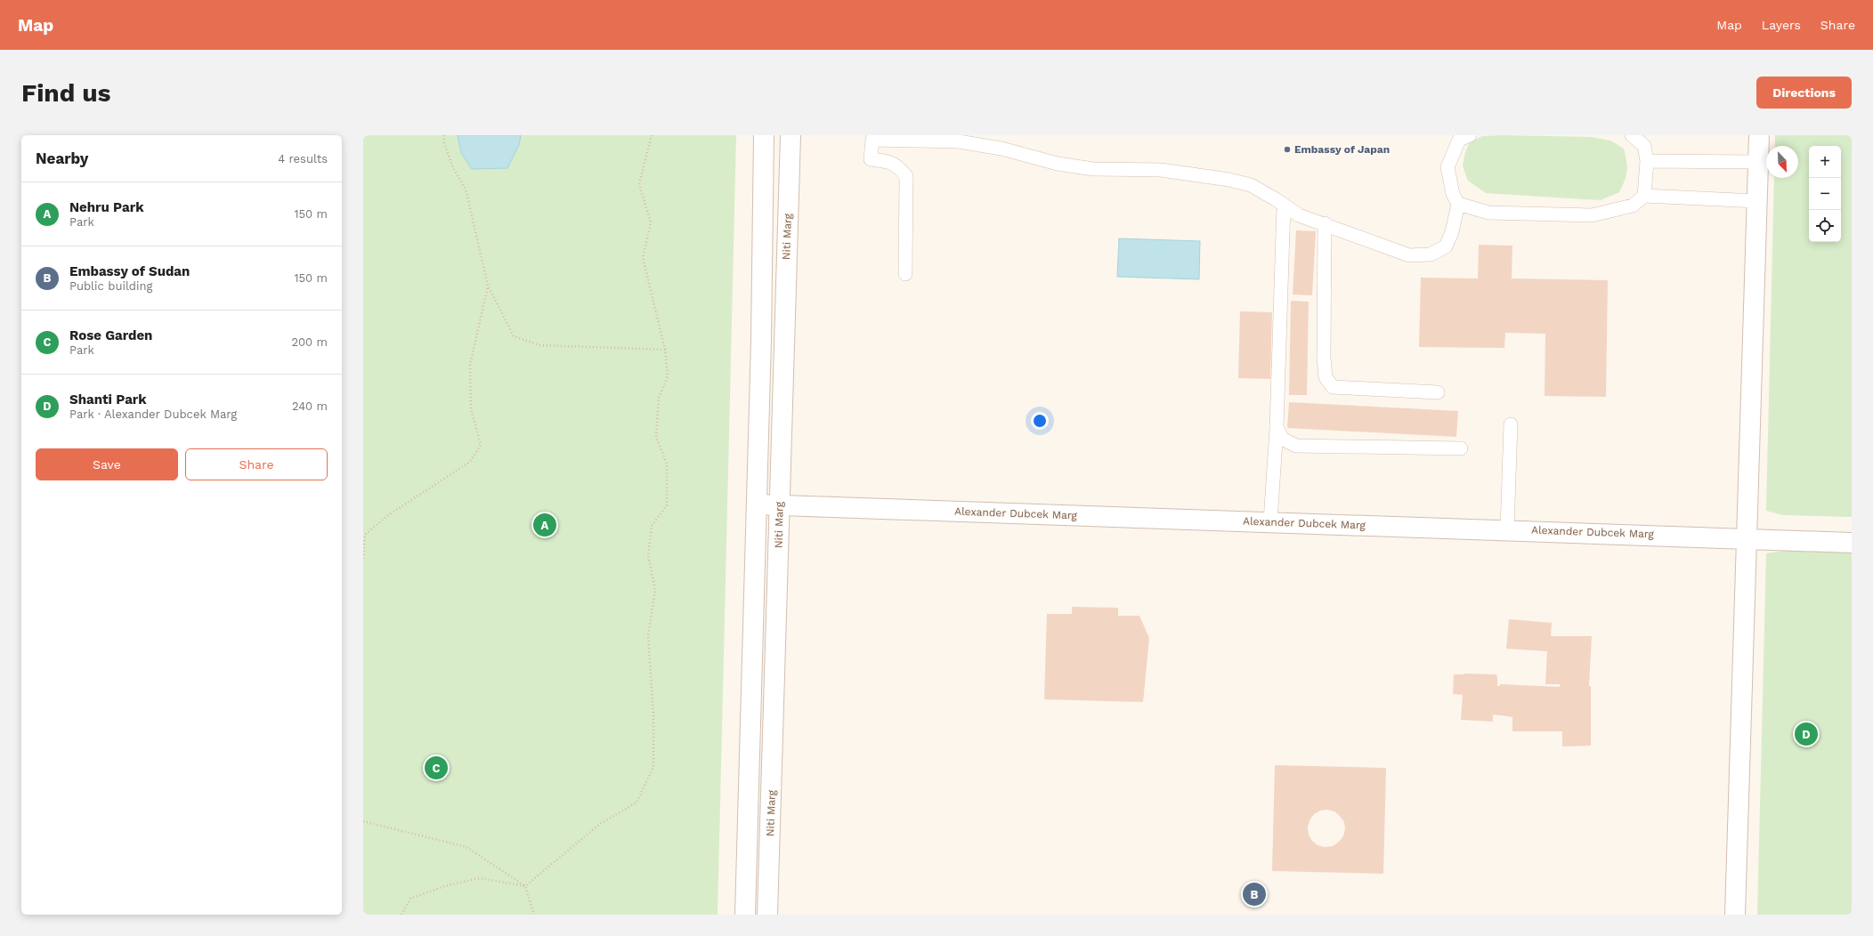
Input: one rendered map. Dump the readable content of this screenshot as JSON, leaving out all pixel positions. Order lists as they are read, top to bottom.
{
  "streets": {
    "street": ["Niti Marg", "Alexander Dubcek Marg"]
  },
  "crossings": [
    ["Niti Marg", "Alexander Dubcek Marg"]
  ],
  "places": ["Embassy of Japan"],
  "north": "bottom right",
  "page": {
    "header": "Map",
    "nav": ["Map", "Layers", "Share"],
    "buttons": [
      "Directions",
      ["Save", "Share"]
    ],
    "title": "Find us",
    "heading": ["Nearby", "4 results"],
    "map_buttons": ["+", "−"],
    "list": [
      {
        "mark": "A",
        "name": "Nehru Park",
        "note": "Park",
        "value": "150 m"
      },
      {
        "mark": "B",
        "name": "Embassy of Sudan",
        "note": "Public building",
        "value": "150 m"
      },
      {
        "mark": "C",
        "name": "Rose Garden",
        "note": "Park",
        "value": "200 m"
      },
      {
        "mark": "D",
        "name": "Shanti Park",
        "note": "Park · Alexander Dubcek Marg",
        "value": "240 m"
      }
    ],
    "pins": [
      "A",
      "D",
      "C",
      "B"
    ]
  }
}
